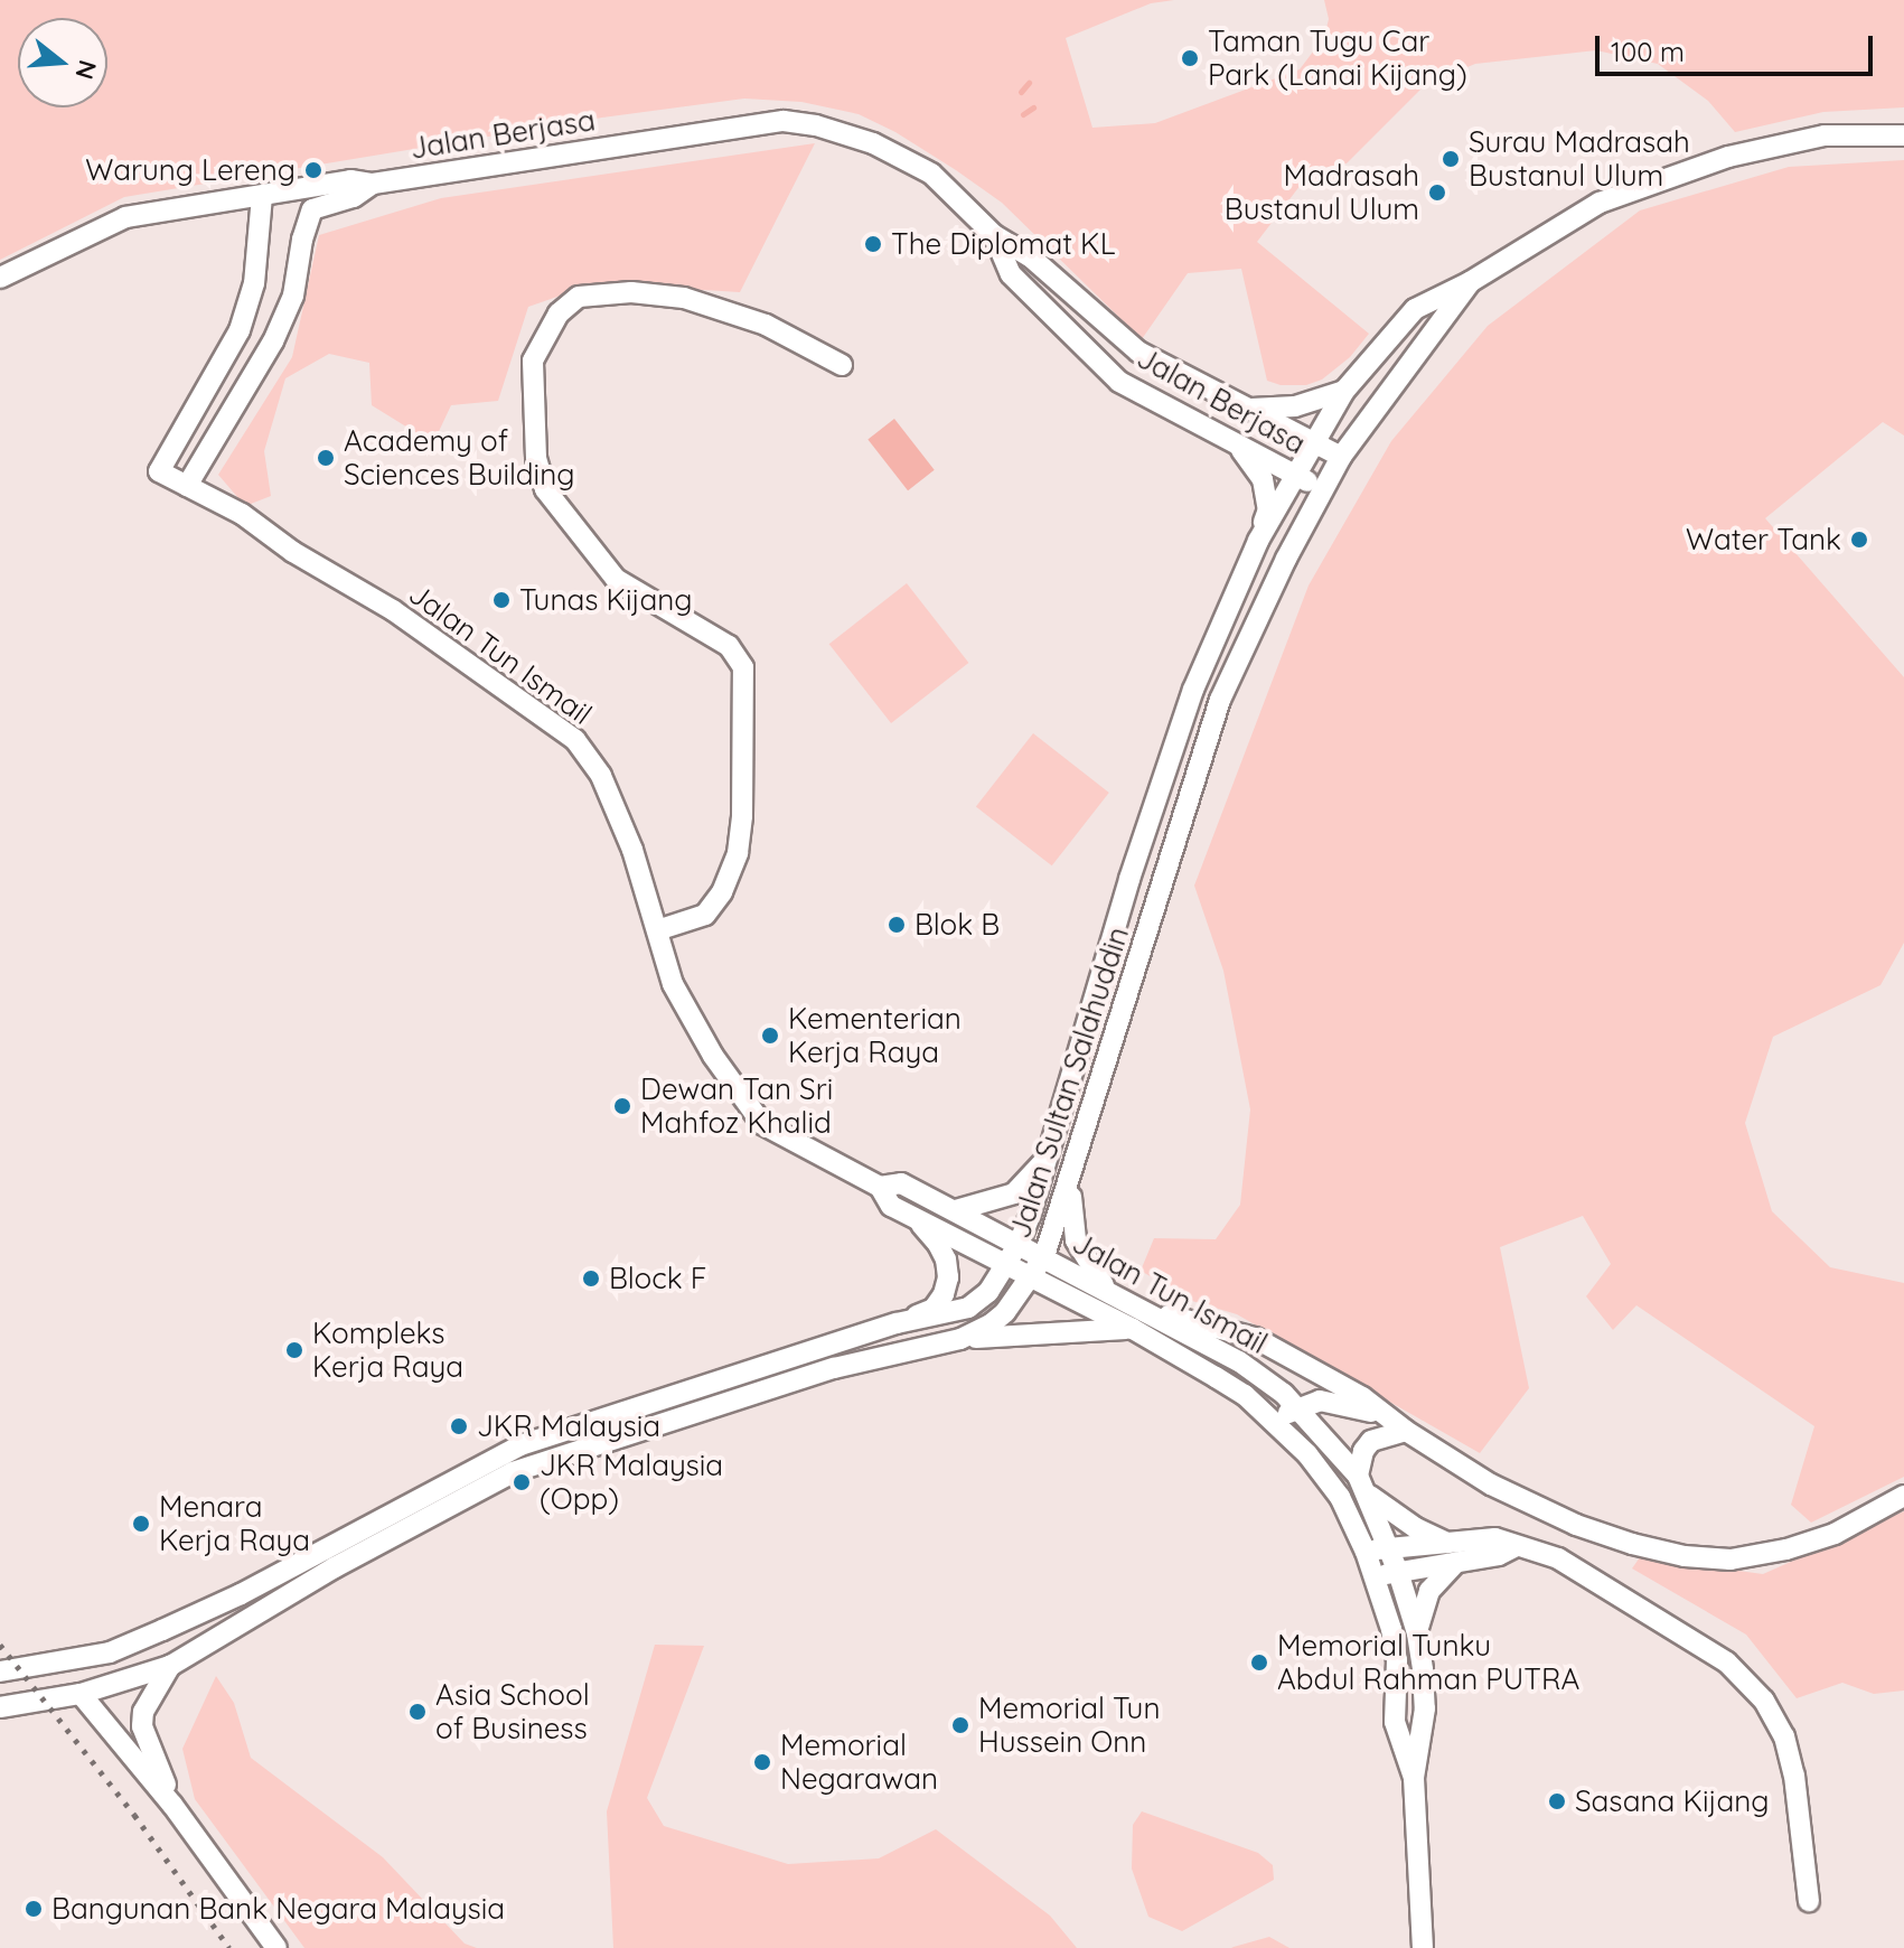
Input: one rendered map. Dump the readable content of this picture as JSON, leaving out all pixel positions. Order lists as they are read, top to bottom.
{
  "streets": {
    "street": ["Jalan Berjasa", "Jalan Tun Ismail", "Jalan Sultan Salahuddin"]
  },
  "crossings": [
    ["Jalan Berjasa", "Jalan Tun Ismail"],
    ["Jalan Berjasa", "Jalan Sultan Salahuddin"],
    ["Jalan Tun Ismail", "Jalan Sultan Salahuddin"]
  ],
  "places": [
    "Taman Tugu Car Park (Lanai Kijang)",
    "Surau Madrasah Bustanul Ulum",
    "Warung Lereng",
    "Madrasah Bustanul Ulum",
    "The Diplomat KL",
    "Academy of Sciences Building",
    "Water Tank",
    "Tunas Kijang",
    "Blok B",
    "Kementerian Kerja Raya",
    "Dewan Tan Sri Mahfoz Khalid",
    "Block F",
    "Kompleks Kerja Raya",
    "JKR Malaysia",
    "JKR Malaysia (Opp)",
    "Menara Kerja Raya",
    "Memorial Tunku Abdul Rahman PUTRA",
    "Asia School of Business",
    "Memorial Tun Hussein Onn",
    "Memorial Negarawan",
    "Sasana Kijang",
    "Bangunan Bank Negara Malaysia"
  ],
  "scale_bar": "100 m",
  "north": "right"
}
